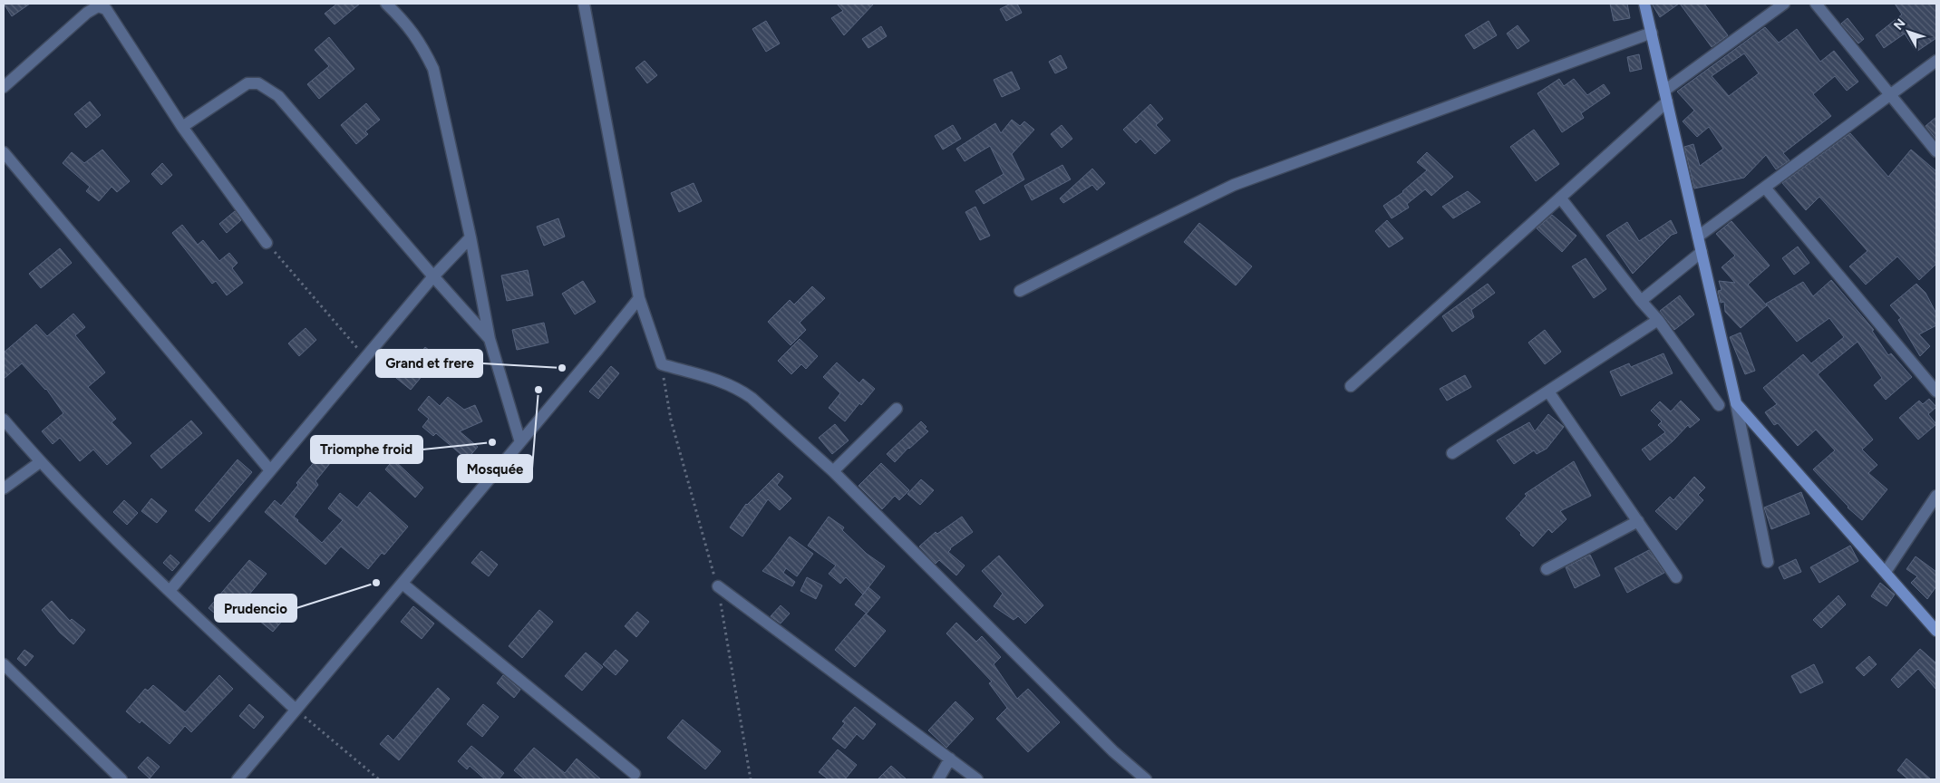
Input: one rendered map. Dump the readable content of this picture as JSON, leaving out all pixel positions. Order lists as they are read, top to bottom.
{
  "places": [
    "Grand et frere",
    "Mosquée",
    "Triomphe froid",
    "Prudencio"
  ],
  "north": "top left"
}
